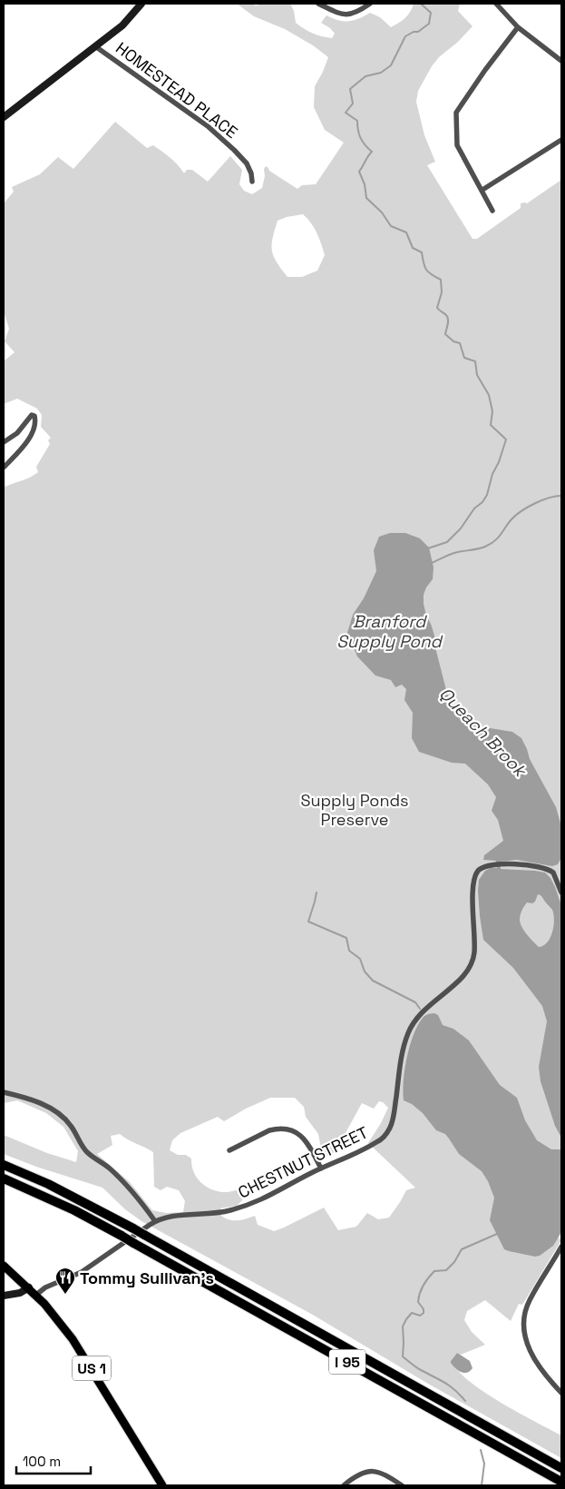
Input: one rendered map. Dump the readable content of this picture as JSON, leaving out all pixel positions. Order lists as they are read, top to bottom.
{
  "streets": {
    "highway": ["I 95"],
    "main road": ["US 1"],
    "street": ["HOMESTEAD PLACE", "CHESTNUT STREET"]
  },
  "crossings": [
    ["CHESTNUT STREET", "US 1"]
  ],
  "water": ["Branford Supply Pond", "Queach Brook"],
  "parks": ["Supply Ponds Preserve"],
  "places": {
    "restaurant": ["Tommy Sullivan's"]
  },
  "scale_bar": "100 m"
}
